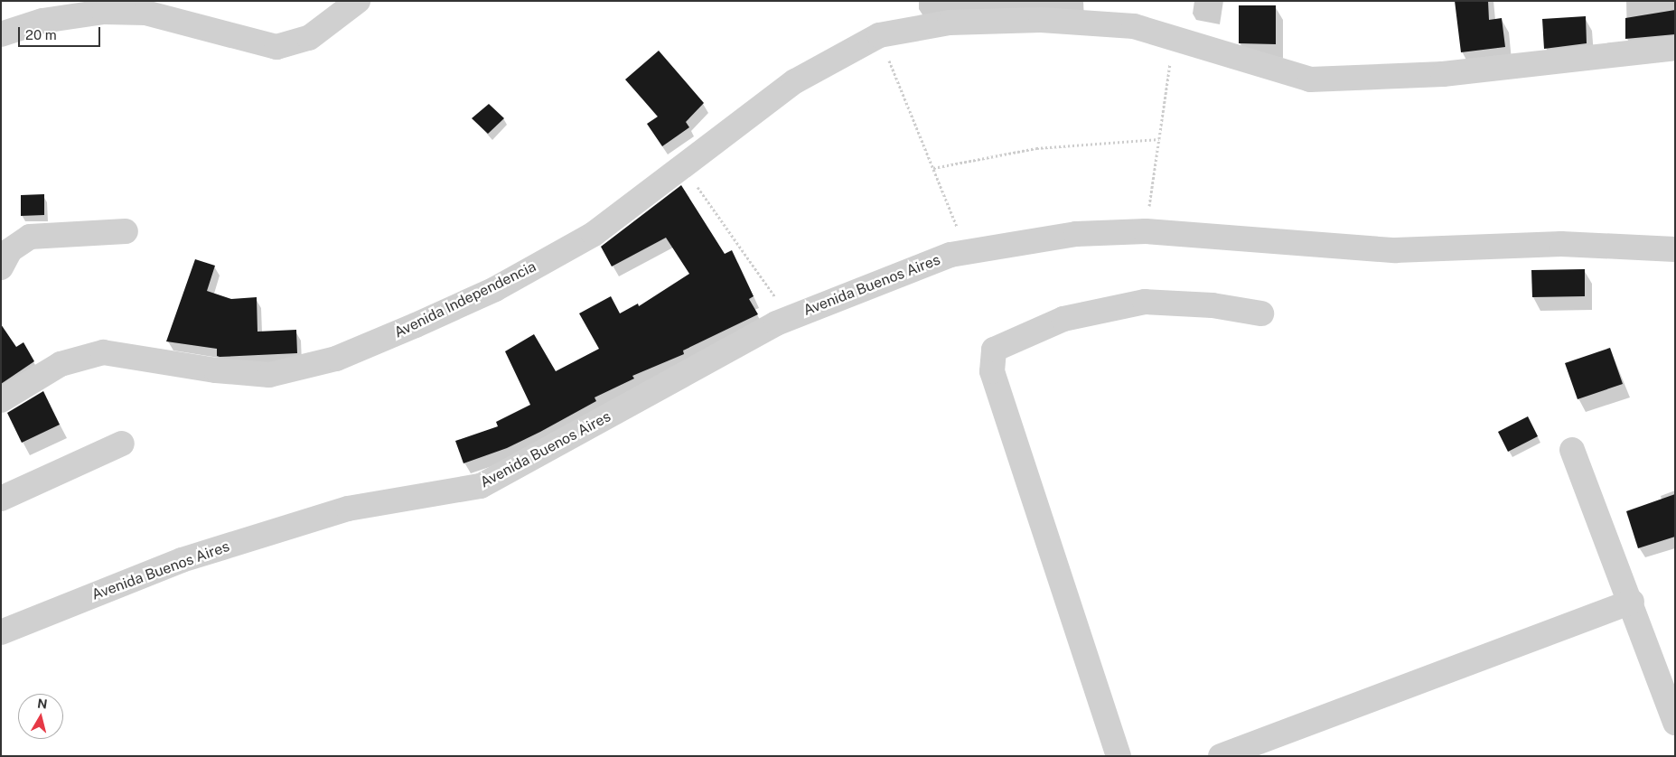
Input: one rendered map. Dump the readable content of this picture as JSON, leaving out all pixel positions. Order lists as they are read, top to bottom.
{
  "streets": {
    "street": ["Avenida Buenos Aires", "Avenida Independencia"]
  },
  "scale_bar": "20 m",
  "north": "top"
}
